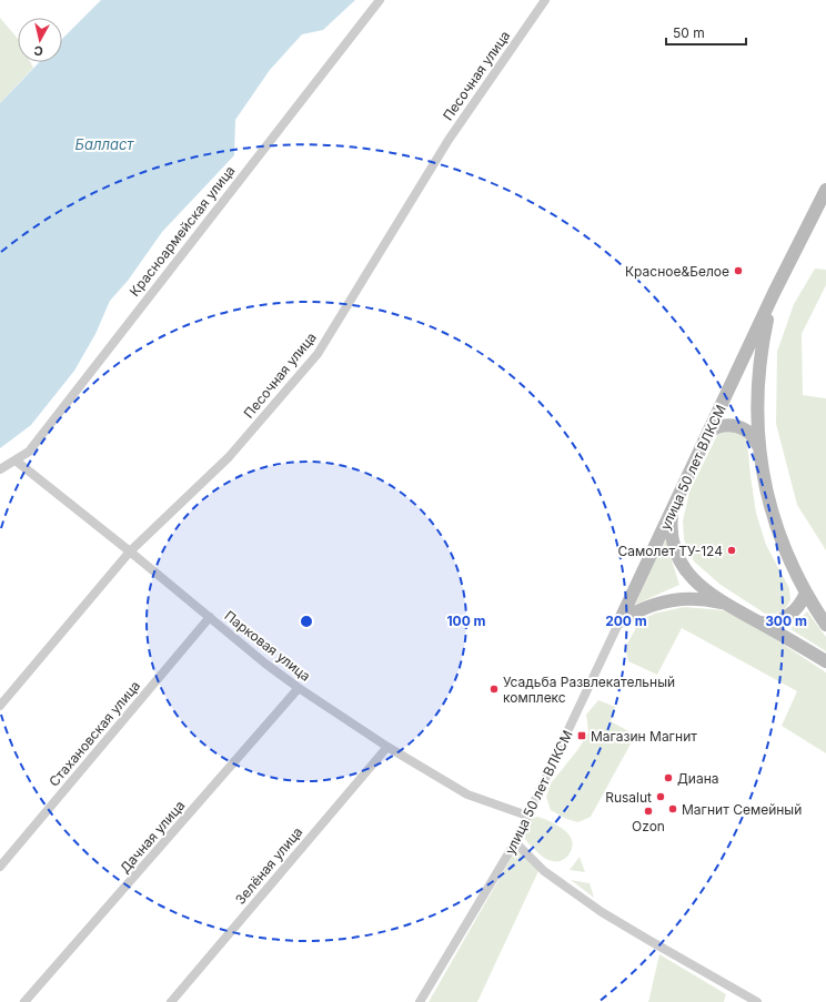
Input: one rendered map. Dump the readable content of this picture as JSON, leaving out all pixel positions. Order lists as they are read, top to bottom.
{
  "streets": {
    "main road": ["улица 50 лет ВЛКСМ"],
    "street": [
      "Песочная улица",
      "Красноармейская улица",
      "Парковая улица",
      "Стахановская улица",
      "Дачная улица",
      "Зелёная улица"
    ]
  },
  "crossings": [
    ["Песочная улица", "Парковая улица"],
    ["Красноармейская улица", "Парковая улица"],
    ["улица 50 лет ВЛКСМ", "Парковая улица"],
    ["Парковая улица", "Стахановская улица"],
    ["Парковая улица", "Дачная улица"],
    ["Парковая улица", "Зелёная улица"]
  ],
  "water": ["Балласт"],
  "places": {
    "other": [
      "Красное&Белое",
      "Самолет ТУ-124",
      "Усадьба Развлекательный комплекс",
      "Диана",
      "Rusalut",
      "Магнит Семейный",
      "Ozon"
    ],
    "transit": ["Магазин Магнит"]
  },
  "scale_bar": "50 m",
  "north": "bottom",
  "rings": ["100 m", "200 m", "300 m"]
}
